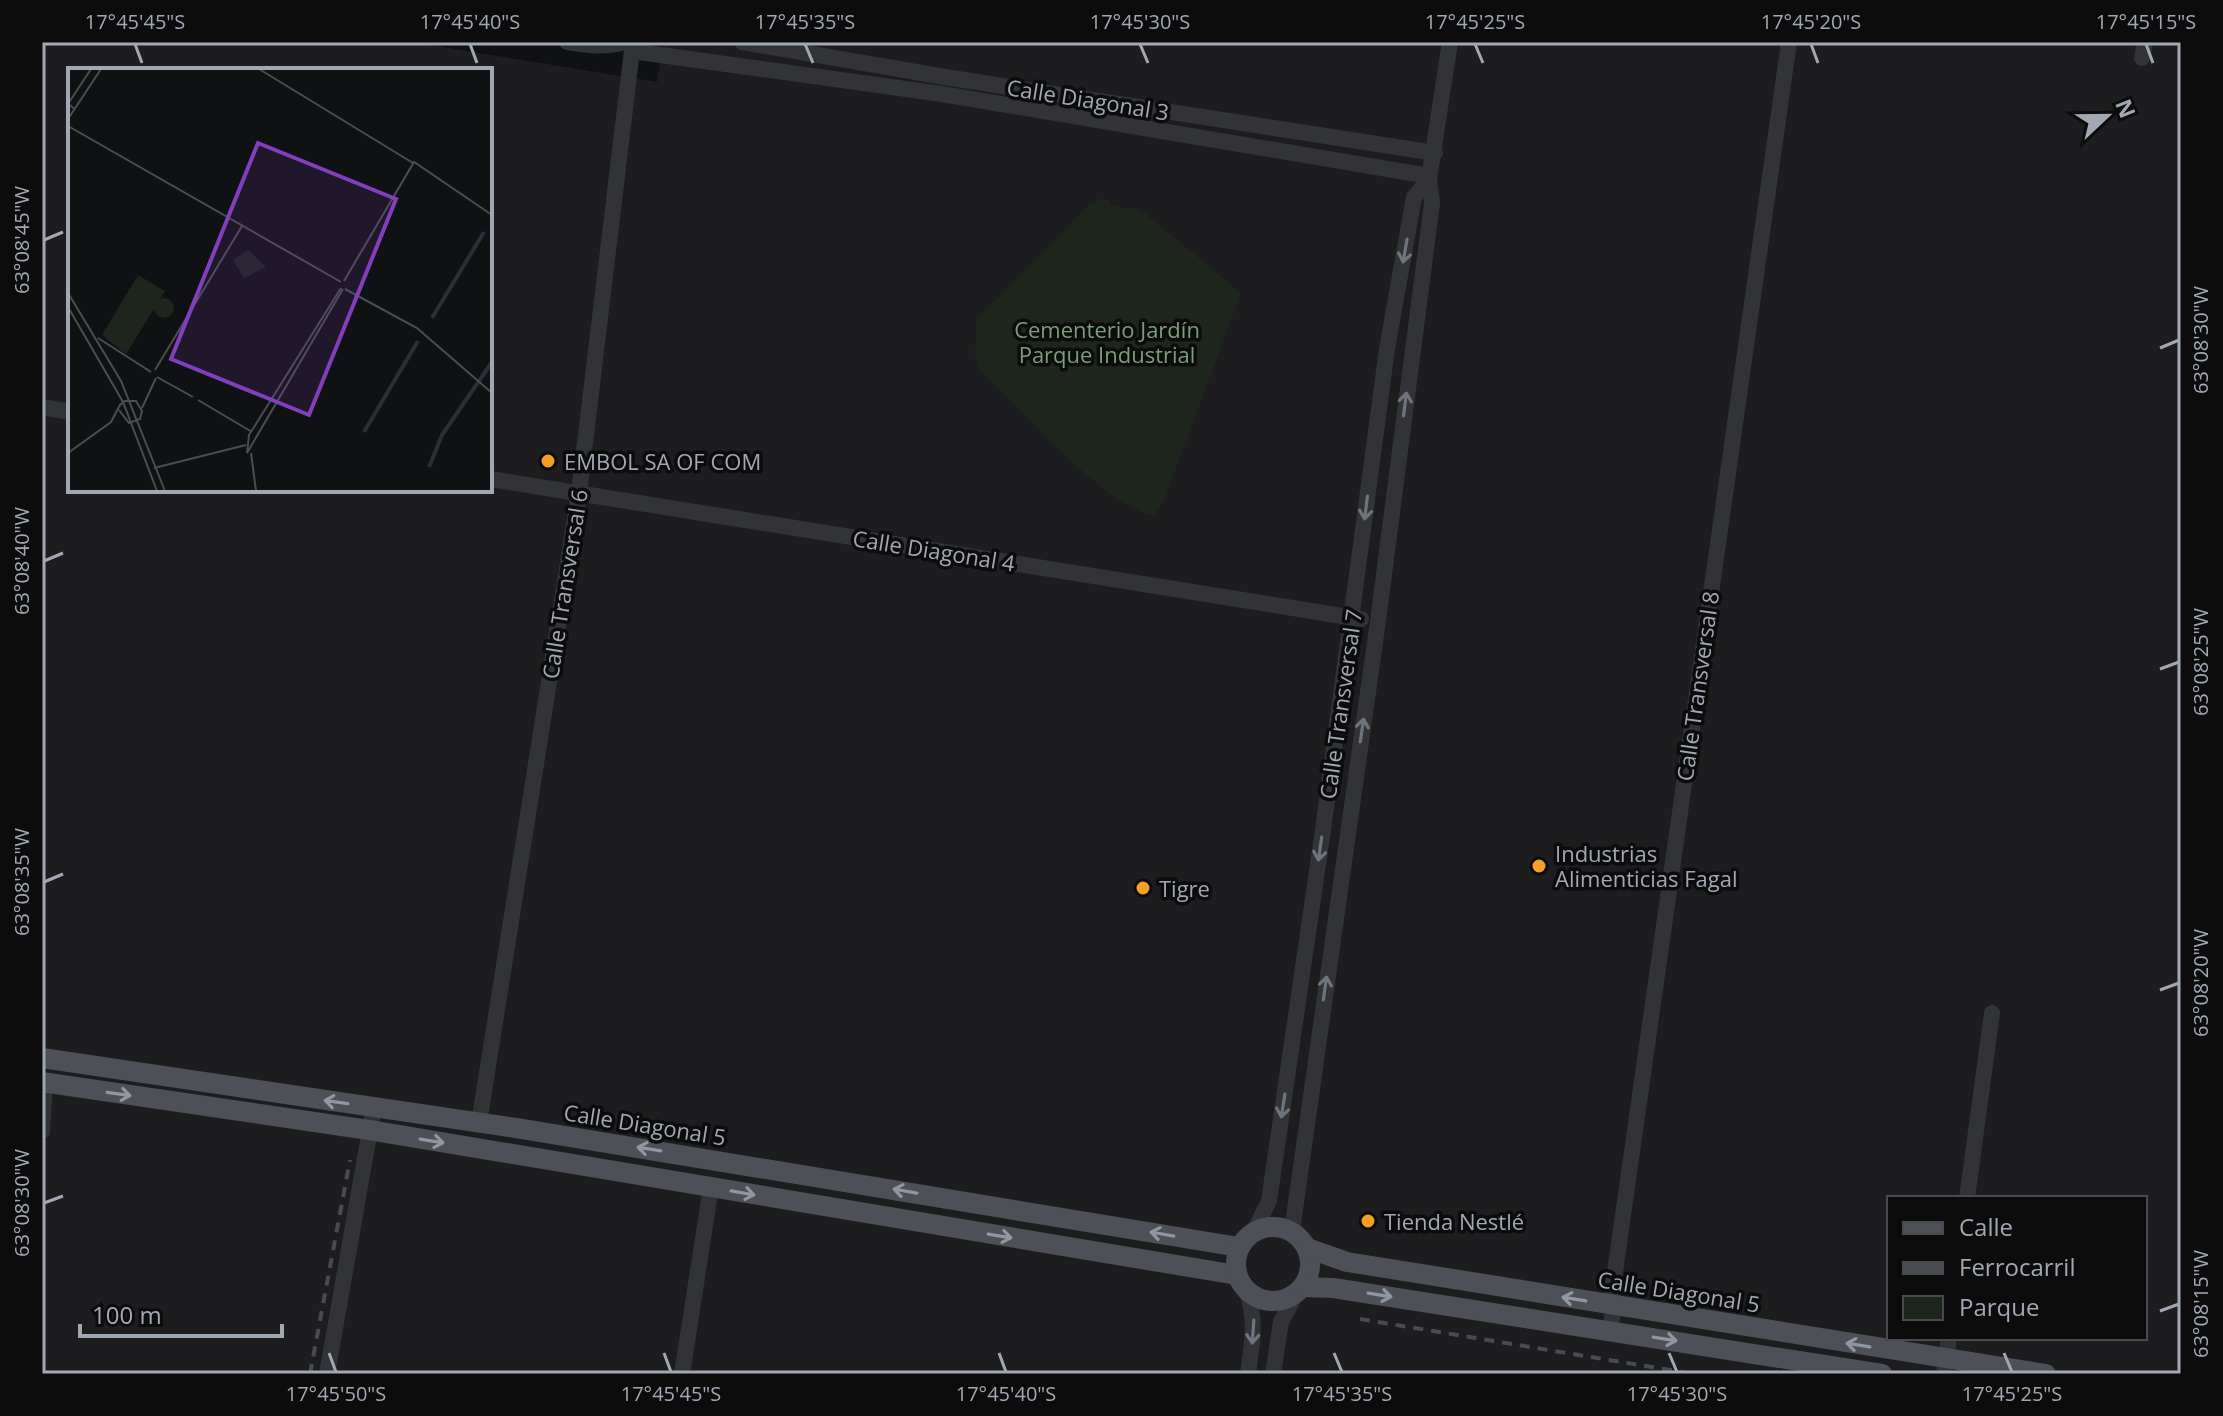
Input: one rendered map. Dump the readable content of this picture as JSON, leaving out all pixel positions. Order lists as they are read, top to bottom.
{
  "streets": {
    "main road": ["Calle Diagonal 5"],
    "street": [
      "Calle Diagonal 3",
      "Calle Diagonal 4",
      "Calle Transversal 6",
      "Calle Transversal 8",
      "Calle Transversal 7"
    ]
  },
  "crossings": [
    ["Calle Diagonal 3", "Calle Transversal 7"],
    ["Calle Diagonal 4", "Calle Transversal 6"],
    ["Calle Diagonal 4", "Calle Transversal 7"],
    ["Calle Transversal 6", "Calle Diagonal 5"],
    ["Calle Transversal 8", "Calle Diagonal 5"],
    ["Calle Transversal 7", "Calle Diagonal 5"]
  ],
  "parks": ["Cementerio Jardín Parque Industrial"],
  "places": [
    "EMBOL SA OF COM",
    "Industrias Alimenticias Fagal",
    "Tigre",
    "Tienda Nestlé"
  ],
  "legend": ["Calle", "Ferrocarril", "Parque"],
  "scale_bar": "100 m",
  "north": "right",
  "coordinates": [
    "17°45'45\"S",
    "17°45'40\"S",
    "17°45'35\"S",
    "17°45'30\"S",
    "17°45'25\"S",
    "17°45'20\"S",
    "17°45'15\"S",
    "63°08'45\"W",
    "63°08'30\"W",
    "63°08'40\"W",
    "63°08'25\"W",
    "63°08'35\"W",
    "63°08'20\"W",
    "63°08'15\"W",
    "17°45'50\"S"
  ]
}
